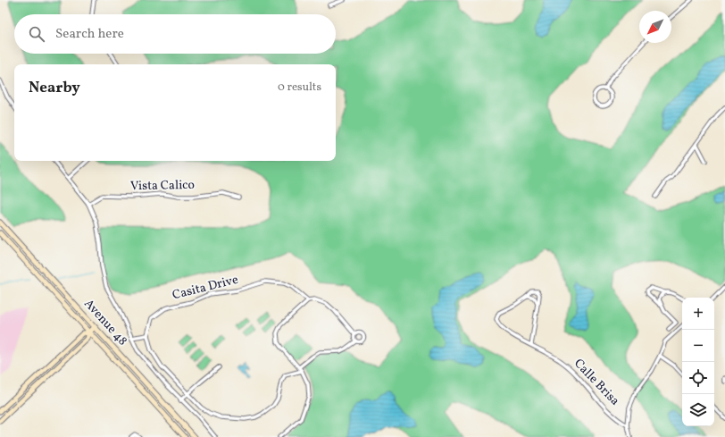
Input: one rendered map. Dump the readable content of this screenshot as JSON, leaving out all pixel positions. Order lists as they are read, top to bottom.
{
  "streets": {
    "main road": ["Avenue 48"],
    "street": ["Vista Calico", "Casita Drive", "Calle Brisa"]
  },
  "north": "bottom left",
  "page": {
    "search": "Search here",
    "heading": ["Nearby", "0 results"],
    "map_buttons": ["+", "−"]
  }
}
